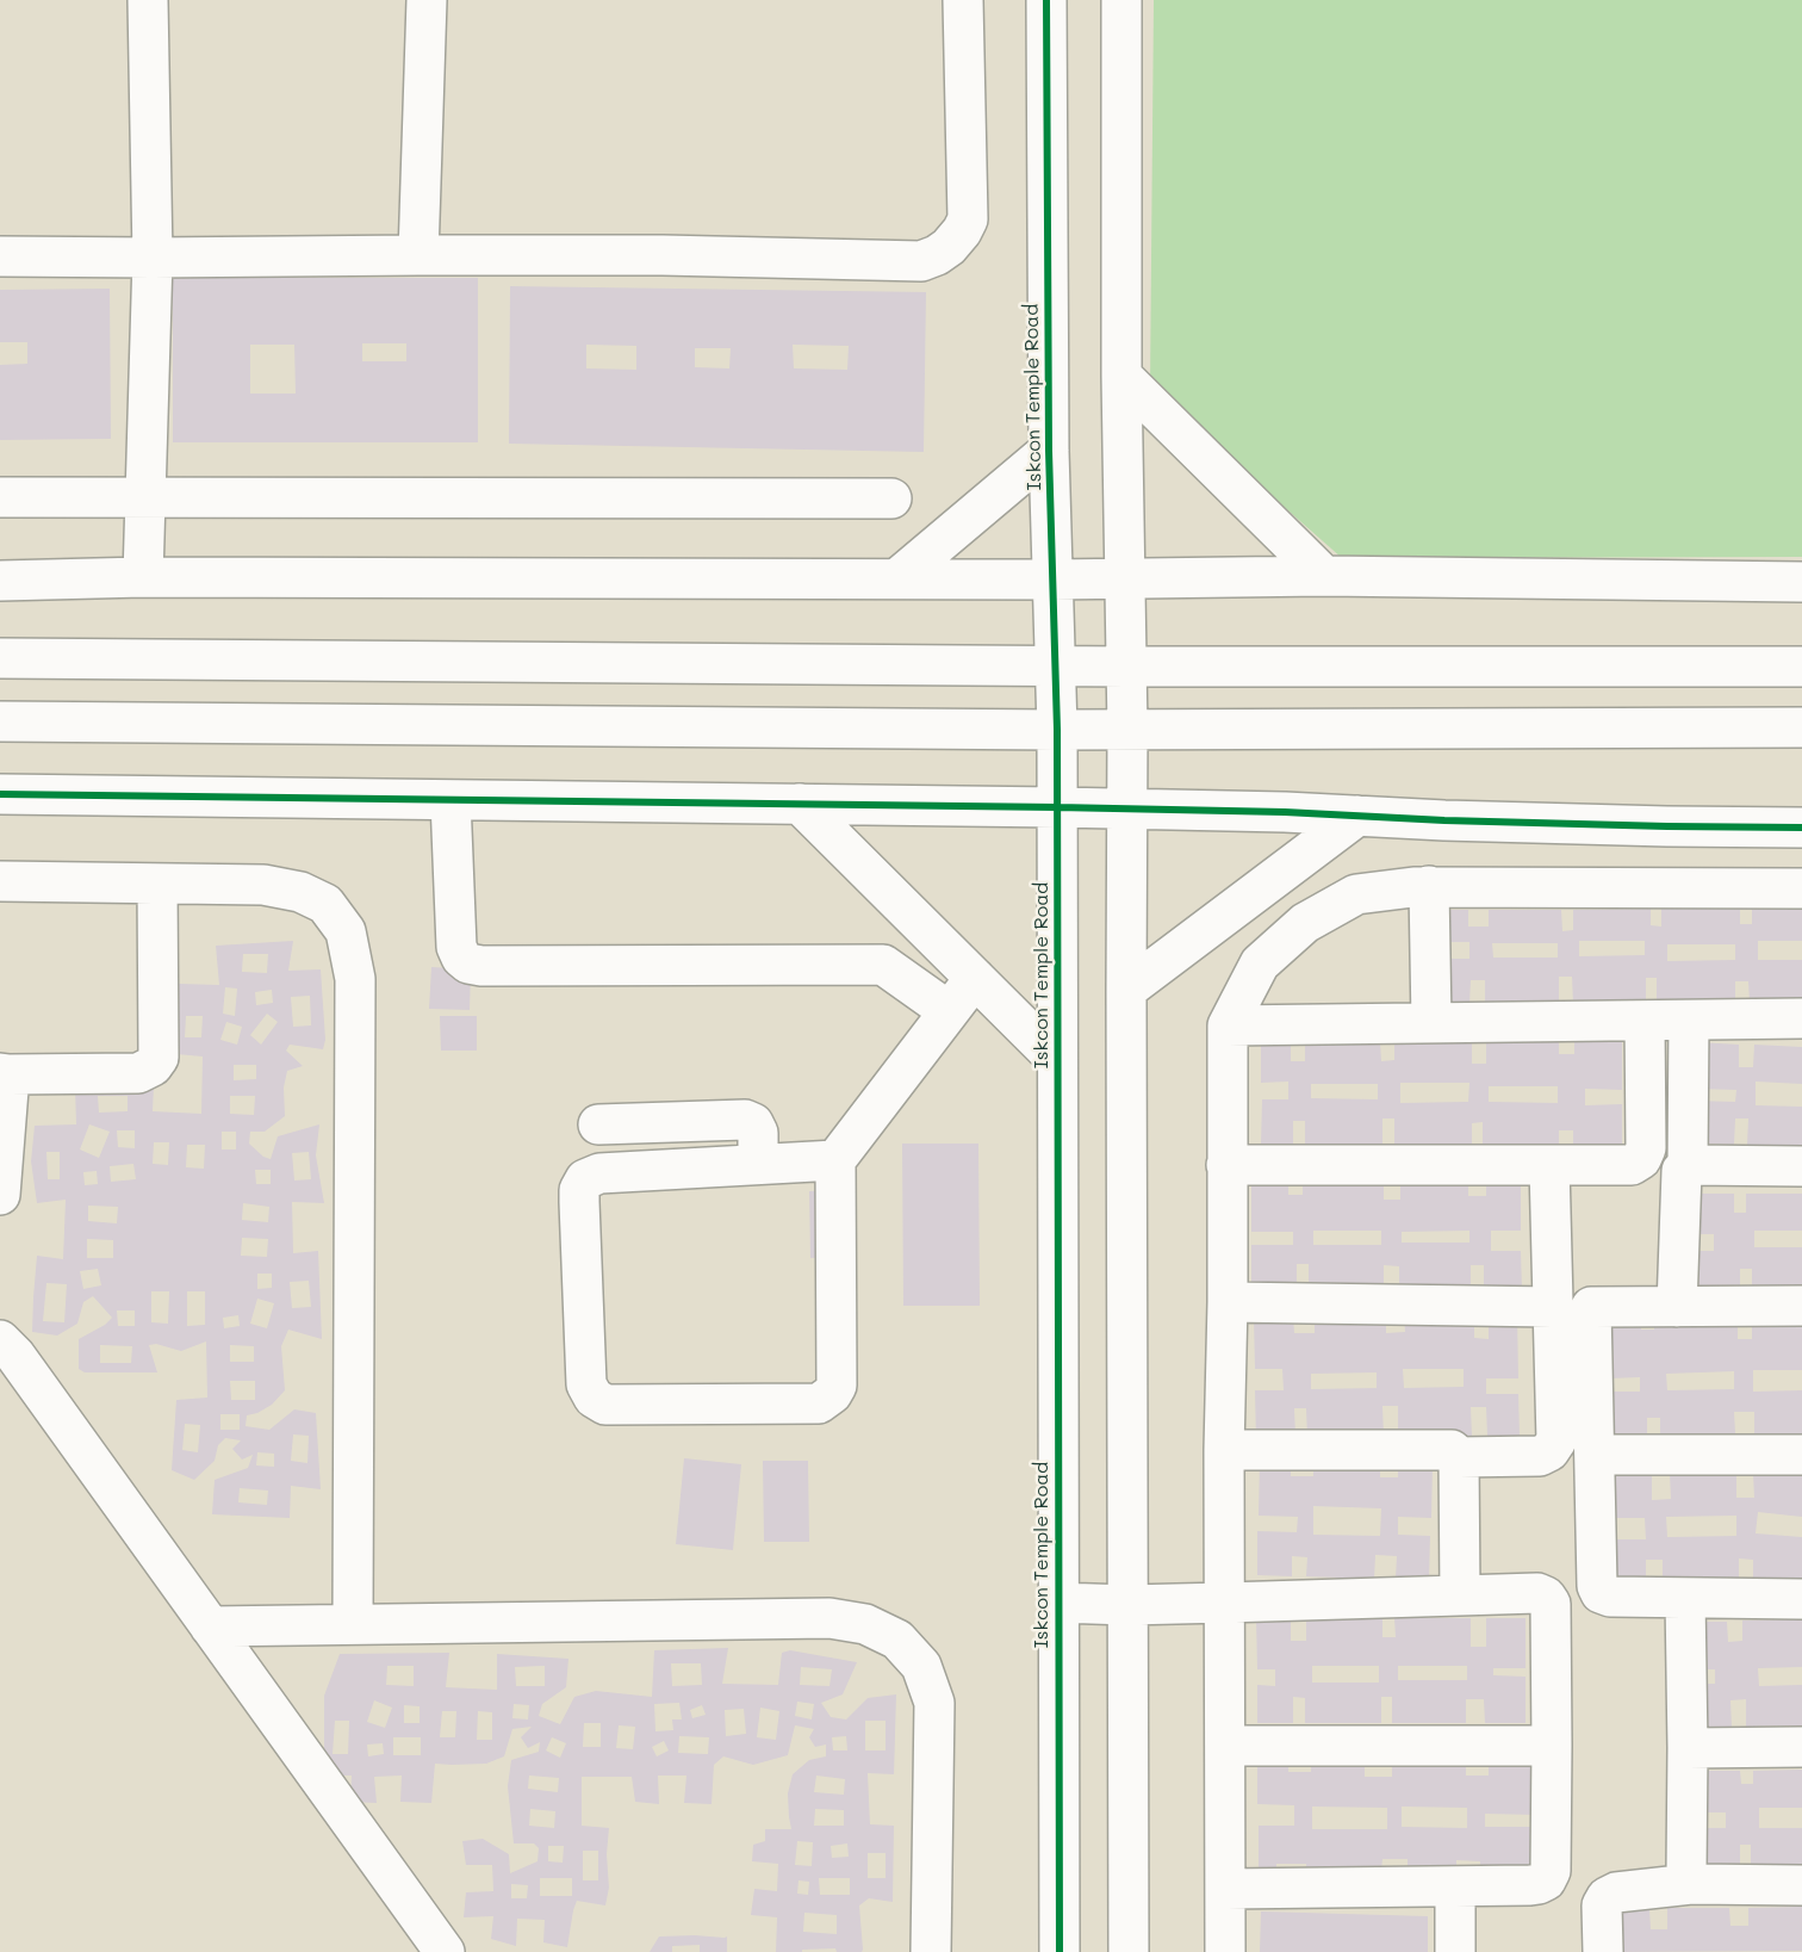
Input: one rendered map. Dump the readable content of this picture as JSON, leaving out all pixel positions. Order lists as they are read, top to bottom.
{
  "streets": {
    "street": ["Iskcon Temple Road"]
  }
}
